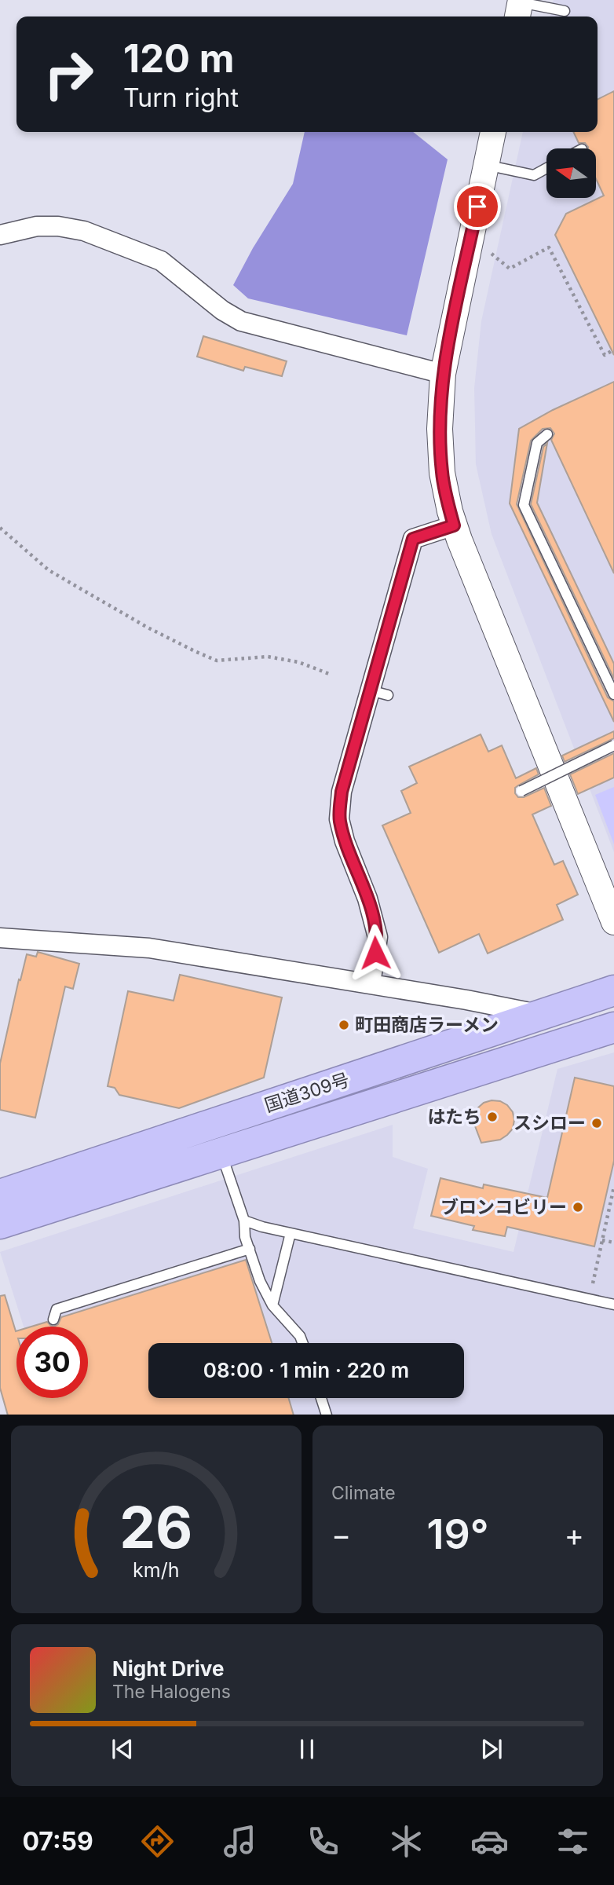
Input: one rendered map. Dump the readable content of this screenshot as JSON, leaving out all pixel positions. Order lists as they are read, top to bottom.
{
  "streets": {
    "highway": ["国道309号"]
  },
  "places": [
    "町田商店ラーメン",
    "はたち",
    "スシロー",
    "ブロンコビリー"
  ],
  "north": "left",
  "page": {
    "turn": ["120 m", "Turn right"],
    "limit": "30",
    "trip": "08:00 · 1 min · 220 m",
    "tile": "Climate",
    "heat": ["−", "19°", "+"],
    "song": ["Night Drive", "The Halogens"],
    "tabs": "07:59",
    "gauge": ["26", "km/h"]
  }
}
